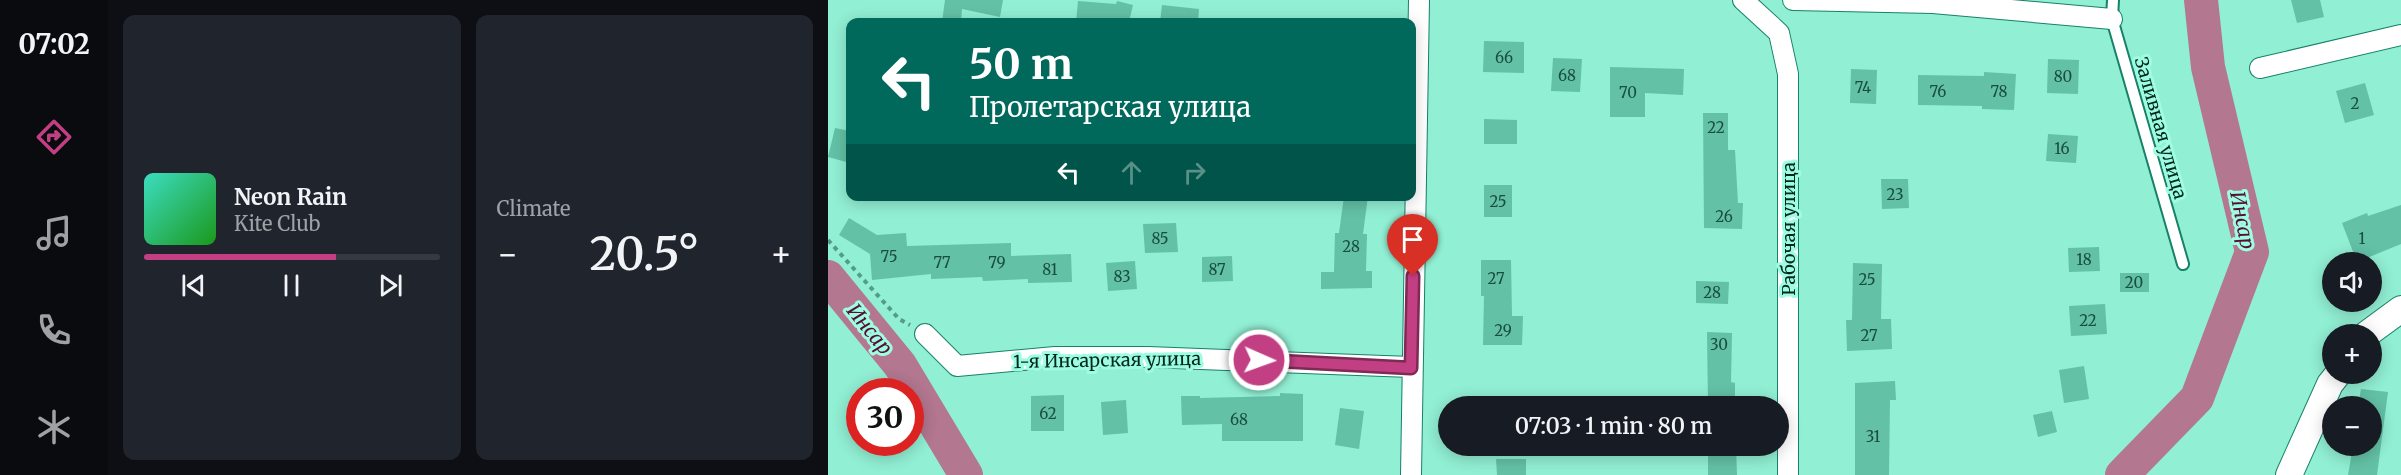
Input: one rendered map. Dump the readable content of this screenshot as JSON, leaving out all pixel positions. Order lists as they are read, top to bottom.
{
  "streets": {
    "street": ["Рабочая улица", "1-я Инсарская улица"],
    "lane": ["Заливная улица"]
  },
  "water": ["Инсар"],
  "house_numbers": [
    "66",
    "68",
    "80",
    "74",
    "76",
    "78",
    "70",
    "2",
    "22",
    "16",
    "23",
    "25",
    "26",
    "85",
    "1",
    "28",
    "75",
    "18",
    "77",
    "79",
    "81",
    "87",
    "83",
    "27",
    "25",
    "20",
    "28",
    "22",
    "29",
    "27",
    "30",
    "62",
    "68",
    "31"
  ],
  "page": {
    "tabs": "07:02",
    "tile": "Climate",
    "turn": ["50 m", "Пролетарская улица"],
    "song": ["Neon Rain", "Kite Club"],
    "heat": ["−", "20.5°", "+"],
    "map_buttons": ["+", "−"],
    "limit": "30",
    "trip": "07:03 · 1 min · 80 m"
  }
}
